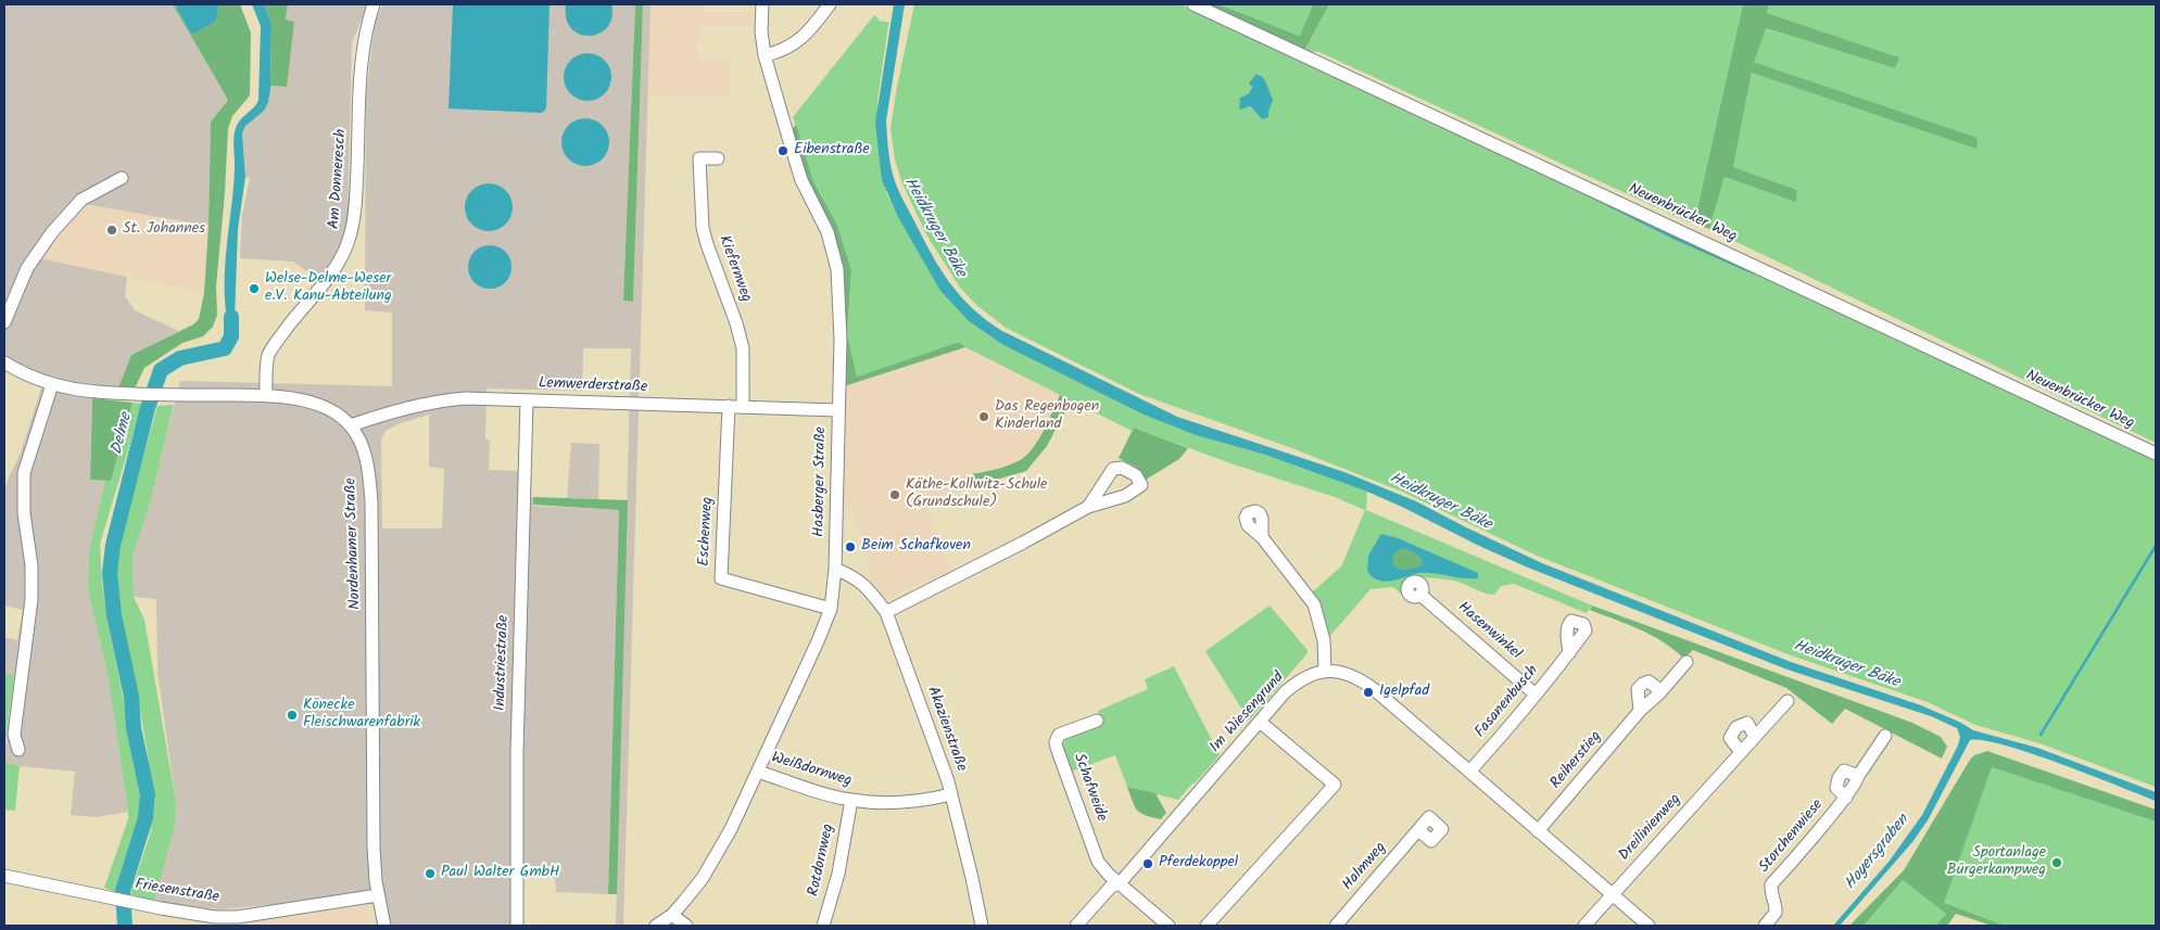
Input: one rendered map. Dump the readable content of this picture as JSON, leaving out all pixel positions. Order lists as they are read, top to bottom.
{
  "streets": {
    "street": [
      "Am Donneresch",
      "Neuenbrücker Weg",
      "Kiefernweg",
      "Lemwerderstraße",
      "Hasberger Straße",
      "Eschenweg",
      "Nordenhamer Straße",
      "Hasenwinkel",
      "Industriestraße",
      "Fasanenbusch",
      "Im Wiesengrund",
      "Akazienstraße",
      "Reiherstieg",
      "Weißdornweg",
      "Schafweide",
      "Dreilinienweg",
      "Storchenwiese",
      "Rotdornweg",
      "Halmweg",
      "Friesenstraße"
    ]
  },
  "crossings": [
    ["Am Donneresch", "Nordenhamer Straße"],
    ["Kiefernweg", "Lemwerderstraße"],
    ["Lemwerderstraße", "Hasberger Straße"],
    ["Lemwerderstraße", "Eschenweg"],
    ["Lemwerderstraße", "Nordenhamer Straße"],
    ["Lemwerderstraße", "Industriestraße"],
    ["Hasberger Straße", "Eschenweg"],
    ["Hasberger Straße", "Akazienstraße"],
    ["Hasberger Straße", "Weißdornweg"],
    ["Nordenhamer Straße", "Friesenstraße"],
    ["Hasenwinkel", "Fasanenbusch"],
    ["Im Wiesengrund", "Schafweide"],
    ["Akazienstraße", "Weißdornweg"],
    ["Weißdornweg", "Rotdornweg"]
  ],
  "water": ["Heidkruger Bäke", "Delme", "Hoyersgraben"],
  "places": [
    "Eibenstraße",
    "St. Johannes",
    "Welse-Delme-Weser e.V. Kanu-Abteilung",
    "Das Regenbogen Kinderland",
    "Käthe-Kollwitz-Schule (Grundschule)",
    "Beim Schafkoven",
    "Igelpfad",
    "Könecke Fleischwarenfabrik",
    "Sportanlage Bürgerkampweg",
    "Pferdekoppel",
    "Paul Walter GmbH"
  ]
}
